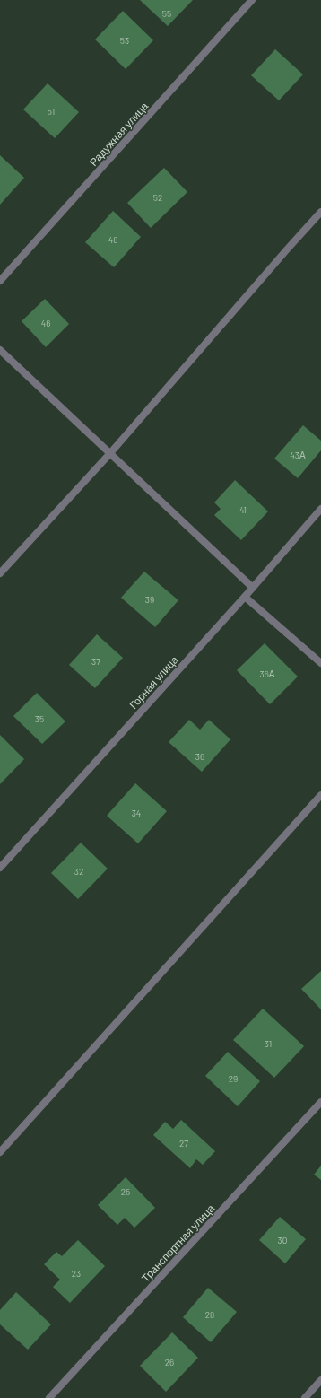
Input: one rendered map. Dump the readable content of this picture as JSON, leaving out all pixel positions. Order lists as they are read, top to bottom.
{
  "streets": {
    "street": ["Радужная улица", "Горная улица", "Транспортная улица"]
  },
  "house_numbers": [
    "55",
    "53",
    "51",
    "52",
    "48",
    "46",
    "43А",
    "41",
    "39",
    "37",
    "36А",
    "35",
    "36",
    "34",
    "32",
    "31",
    "29",
    "27",
    "25",
    "30",
    "23",
    "28",
    "26"
  ]
}
